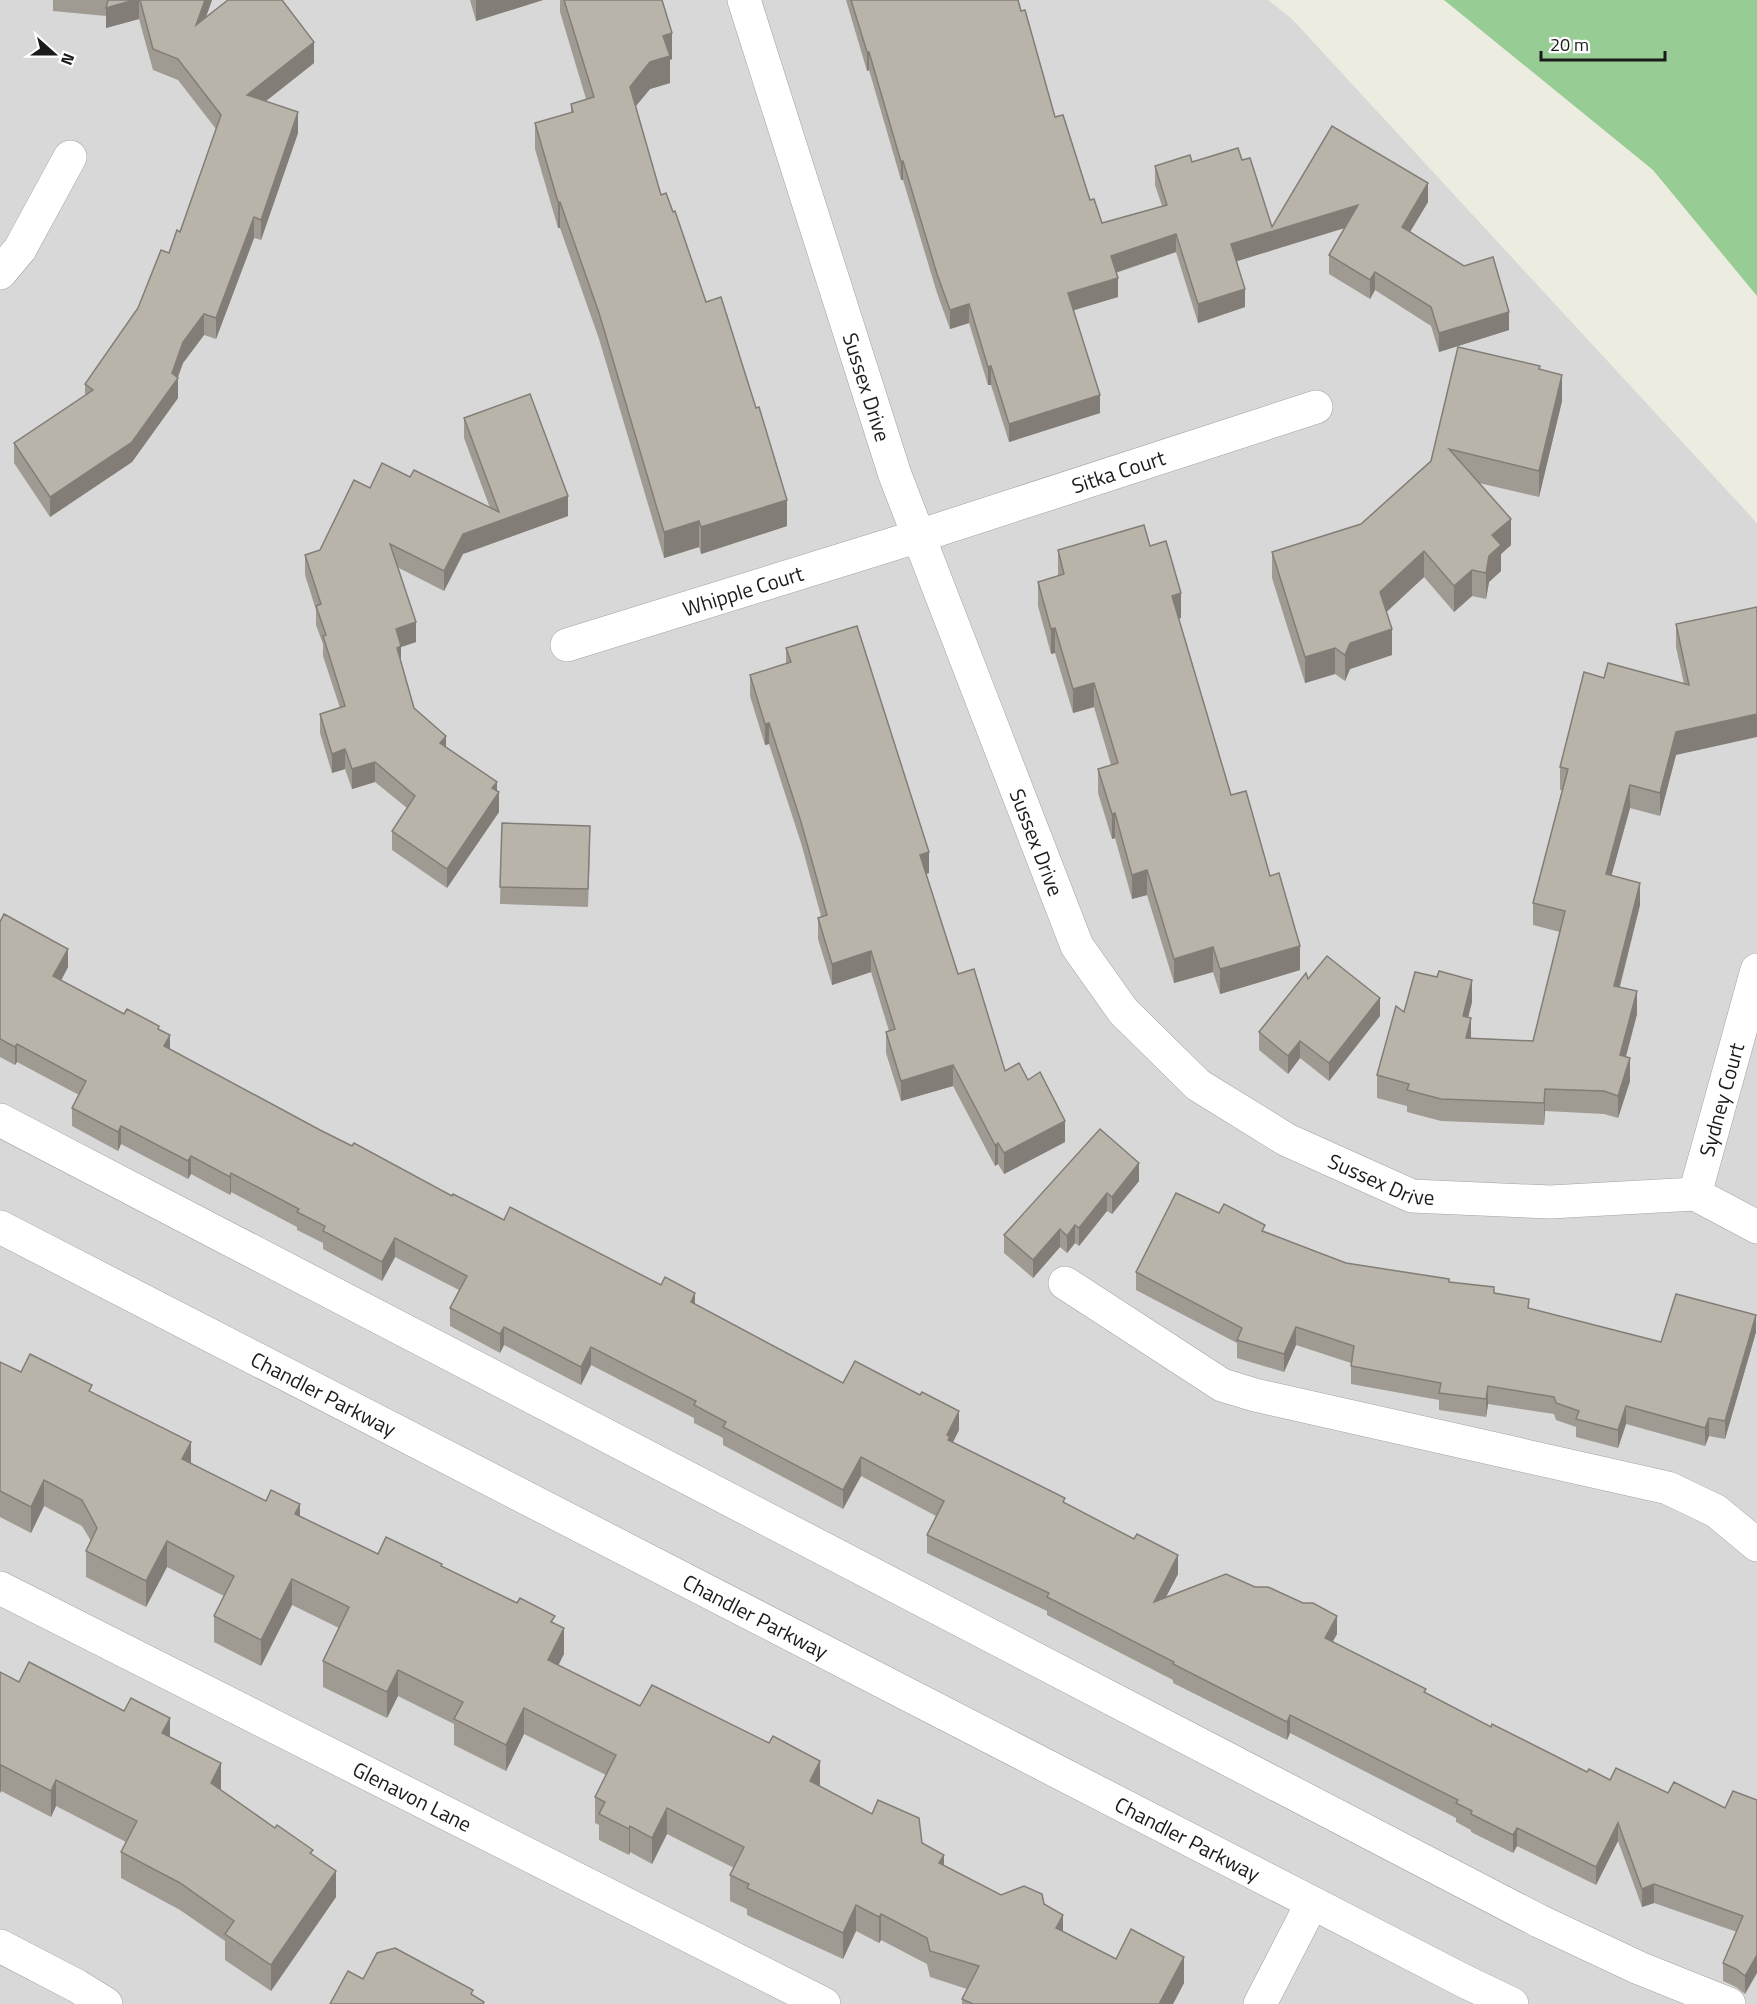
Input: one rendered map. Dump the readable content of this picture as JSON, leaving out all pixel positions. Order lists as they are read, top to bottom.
{
  "streets": {
    "street": [
      "Sussex Drive",
      "Sitka Court",
      "Whipple Court",
      "Sydney Court",
      "Chandler Parkway",
      "Glenavon Lane"
    ]
  },
  "crossings": [
    ["Sussex Drive", "Sitka Court"],
    ["Sussex Drive", "Whipple Court"],
    ["Sussex Drive", "Sydney Court"],
    ["Sitka Court", "Whipple Court"]
  ],
  "scale_bar": "20 m",
  "north": "right"
}
